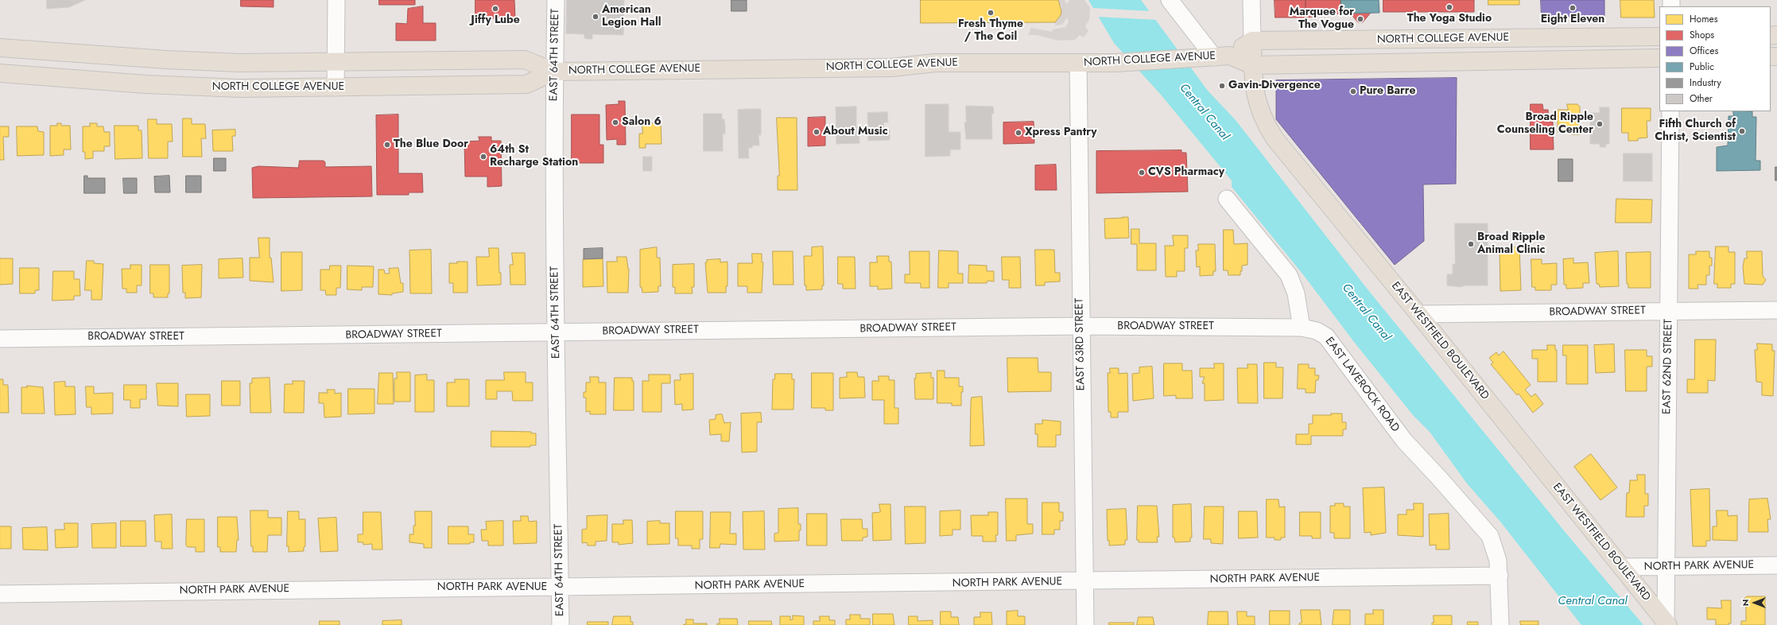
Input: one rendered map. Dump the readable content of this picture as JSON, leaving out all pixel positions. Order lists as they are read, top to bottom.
{
  "streets": {
    "main road": ["NORTH COLLEGE AVENUE", "EAST WESTFIELD BOULEVARD"],
    "street": [
      "EAST 64TH STREET",
      "BROADWAY STREET",
      "EAST 63RD STREET",
      "EAST 62ND STREET",
      "EAST LAVEROCK ROAD",
      "NORTH PARK AVENUE"
    ]
  },
  "crossings": [
    ["NORTH COLLEGE AVENUE", "EAST 64TH STREET"],
    ["NORTH COLLEGE AVENUE", "EAST WESTFIELD BOULEVARD"],
    ["NORTH COLLEGE AVENUE", "EAST 63RD STREET"],
    ["EAST 64TH STREET", "BROADWAY STREET"],
    ["EAST 64TH STREET", "NORTH PARK AVENUE"],
    ["BROADWAY STREET", "EAST WESTFIELD BOULEVARD"],
    ["BROADWAY STREET", "EAST 63RD STREET"],
    ["BROADWAY STREET", "EAST 62ND STREET"],
    ["BROADWAY STREET", "EAST LAVEROCK ROAD"],
    ["EAST WESTFIELD BOULEVARD", "EAST 62ND STREET"],
    ["EAST WESTFIELD BOULEVARD", "NORTH PARK AVENUE"],
    ["EAST 63RD STREET", "NORTH PARK AVENUE"],
    ["EAST 62ND STREET", "NORTH PARK AVENUE"],
    ["EAST LAVEROCK ROAD", "NORTH PARK AVENUE"]
  ],
  "water": ["Central Canal"],
  "places": [
    "The Yoga Studio",
    "Eight Eleven",
    "Jiffy Lube",
    "Fresh Thyme / The Coil",
    "American Legion Hall",
    "Marquee for The Vogue",
    "Gavin-Divergence",
    "Pure Barre",
    "Salon 6",
    "Broad Ripple Counseling Center",
    "Fifth Church of Christ, Scientist",
    "About Music",
    "Xpress Pantry",
    "The Blue Door",
    "64th St Recharge Station",
    "CVS Pharmacy",
    "Broad Ripple Animal Clinic"
  ],
  "legend": [
    "Homes",
    "Shops",
    "Offices",
    "Public",
    "Industry",
    "Other"
  ],
  "north": "left"
}
